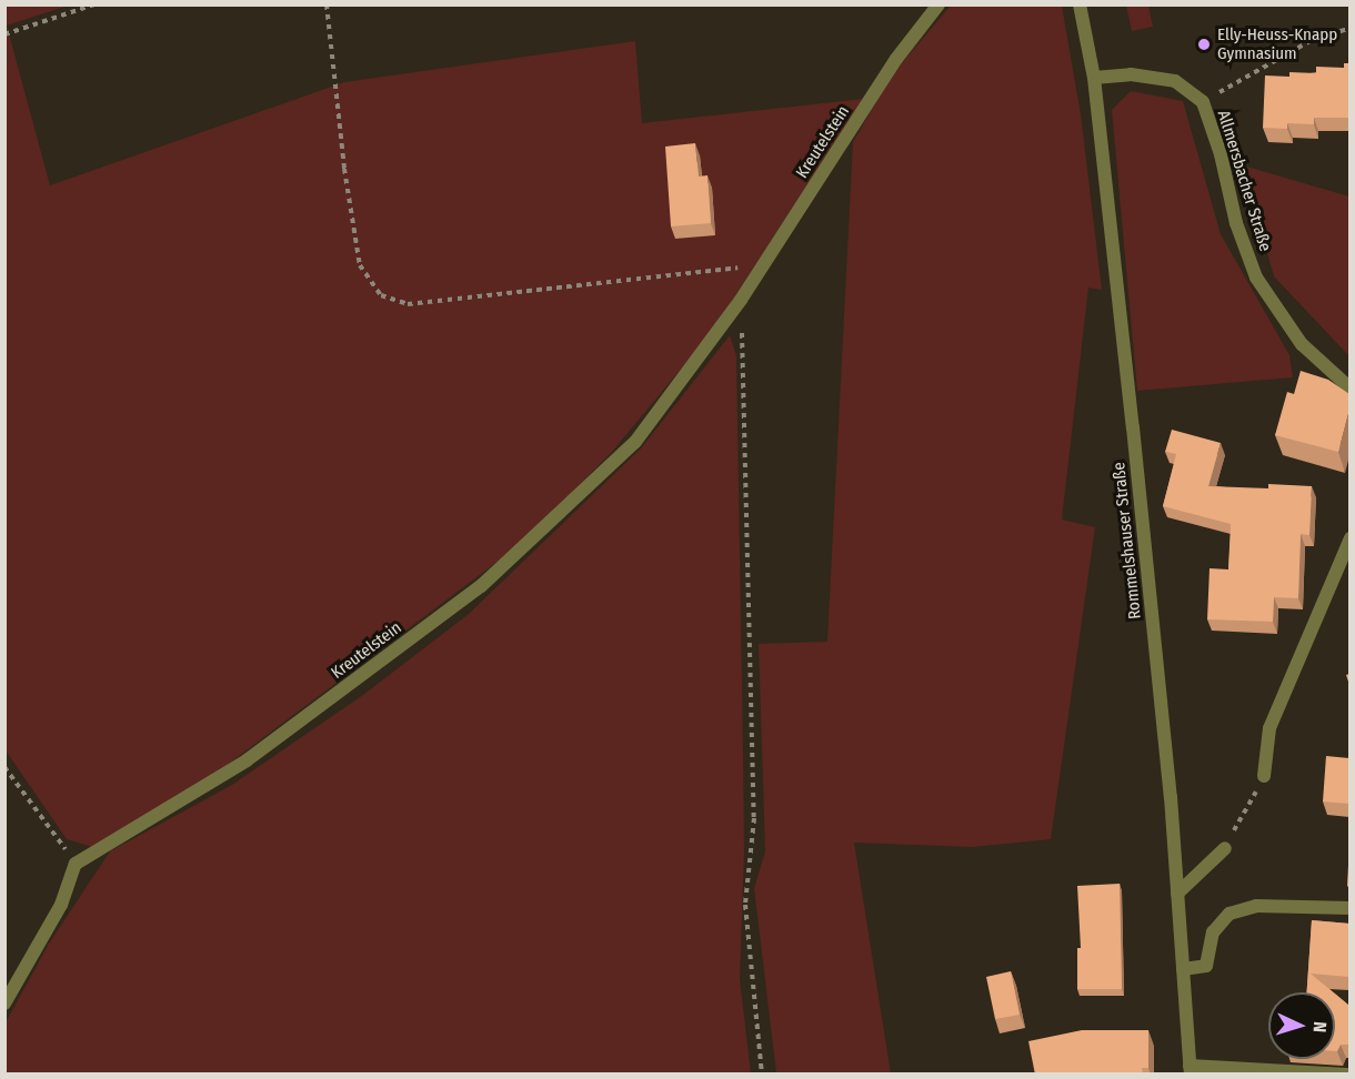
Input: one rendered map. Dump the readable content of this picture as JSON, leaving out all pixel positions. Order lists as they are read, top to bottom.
{
  "streets": {
    "street": ["Kreutelstein", "Allmersbacher Straße", "Rommelshauser Straße"]
  },
  "crossings": [
    ["Allmersbacher Straße", "Rommelshauser Straße"]
  ],
  "places": ["Elly-Heuss-Knapp Gymnasium"],
  "north": "right"
}
